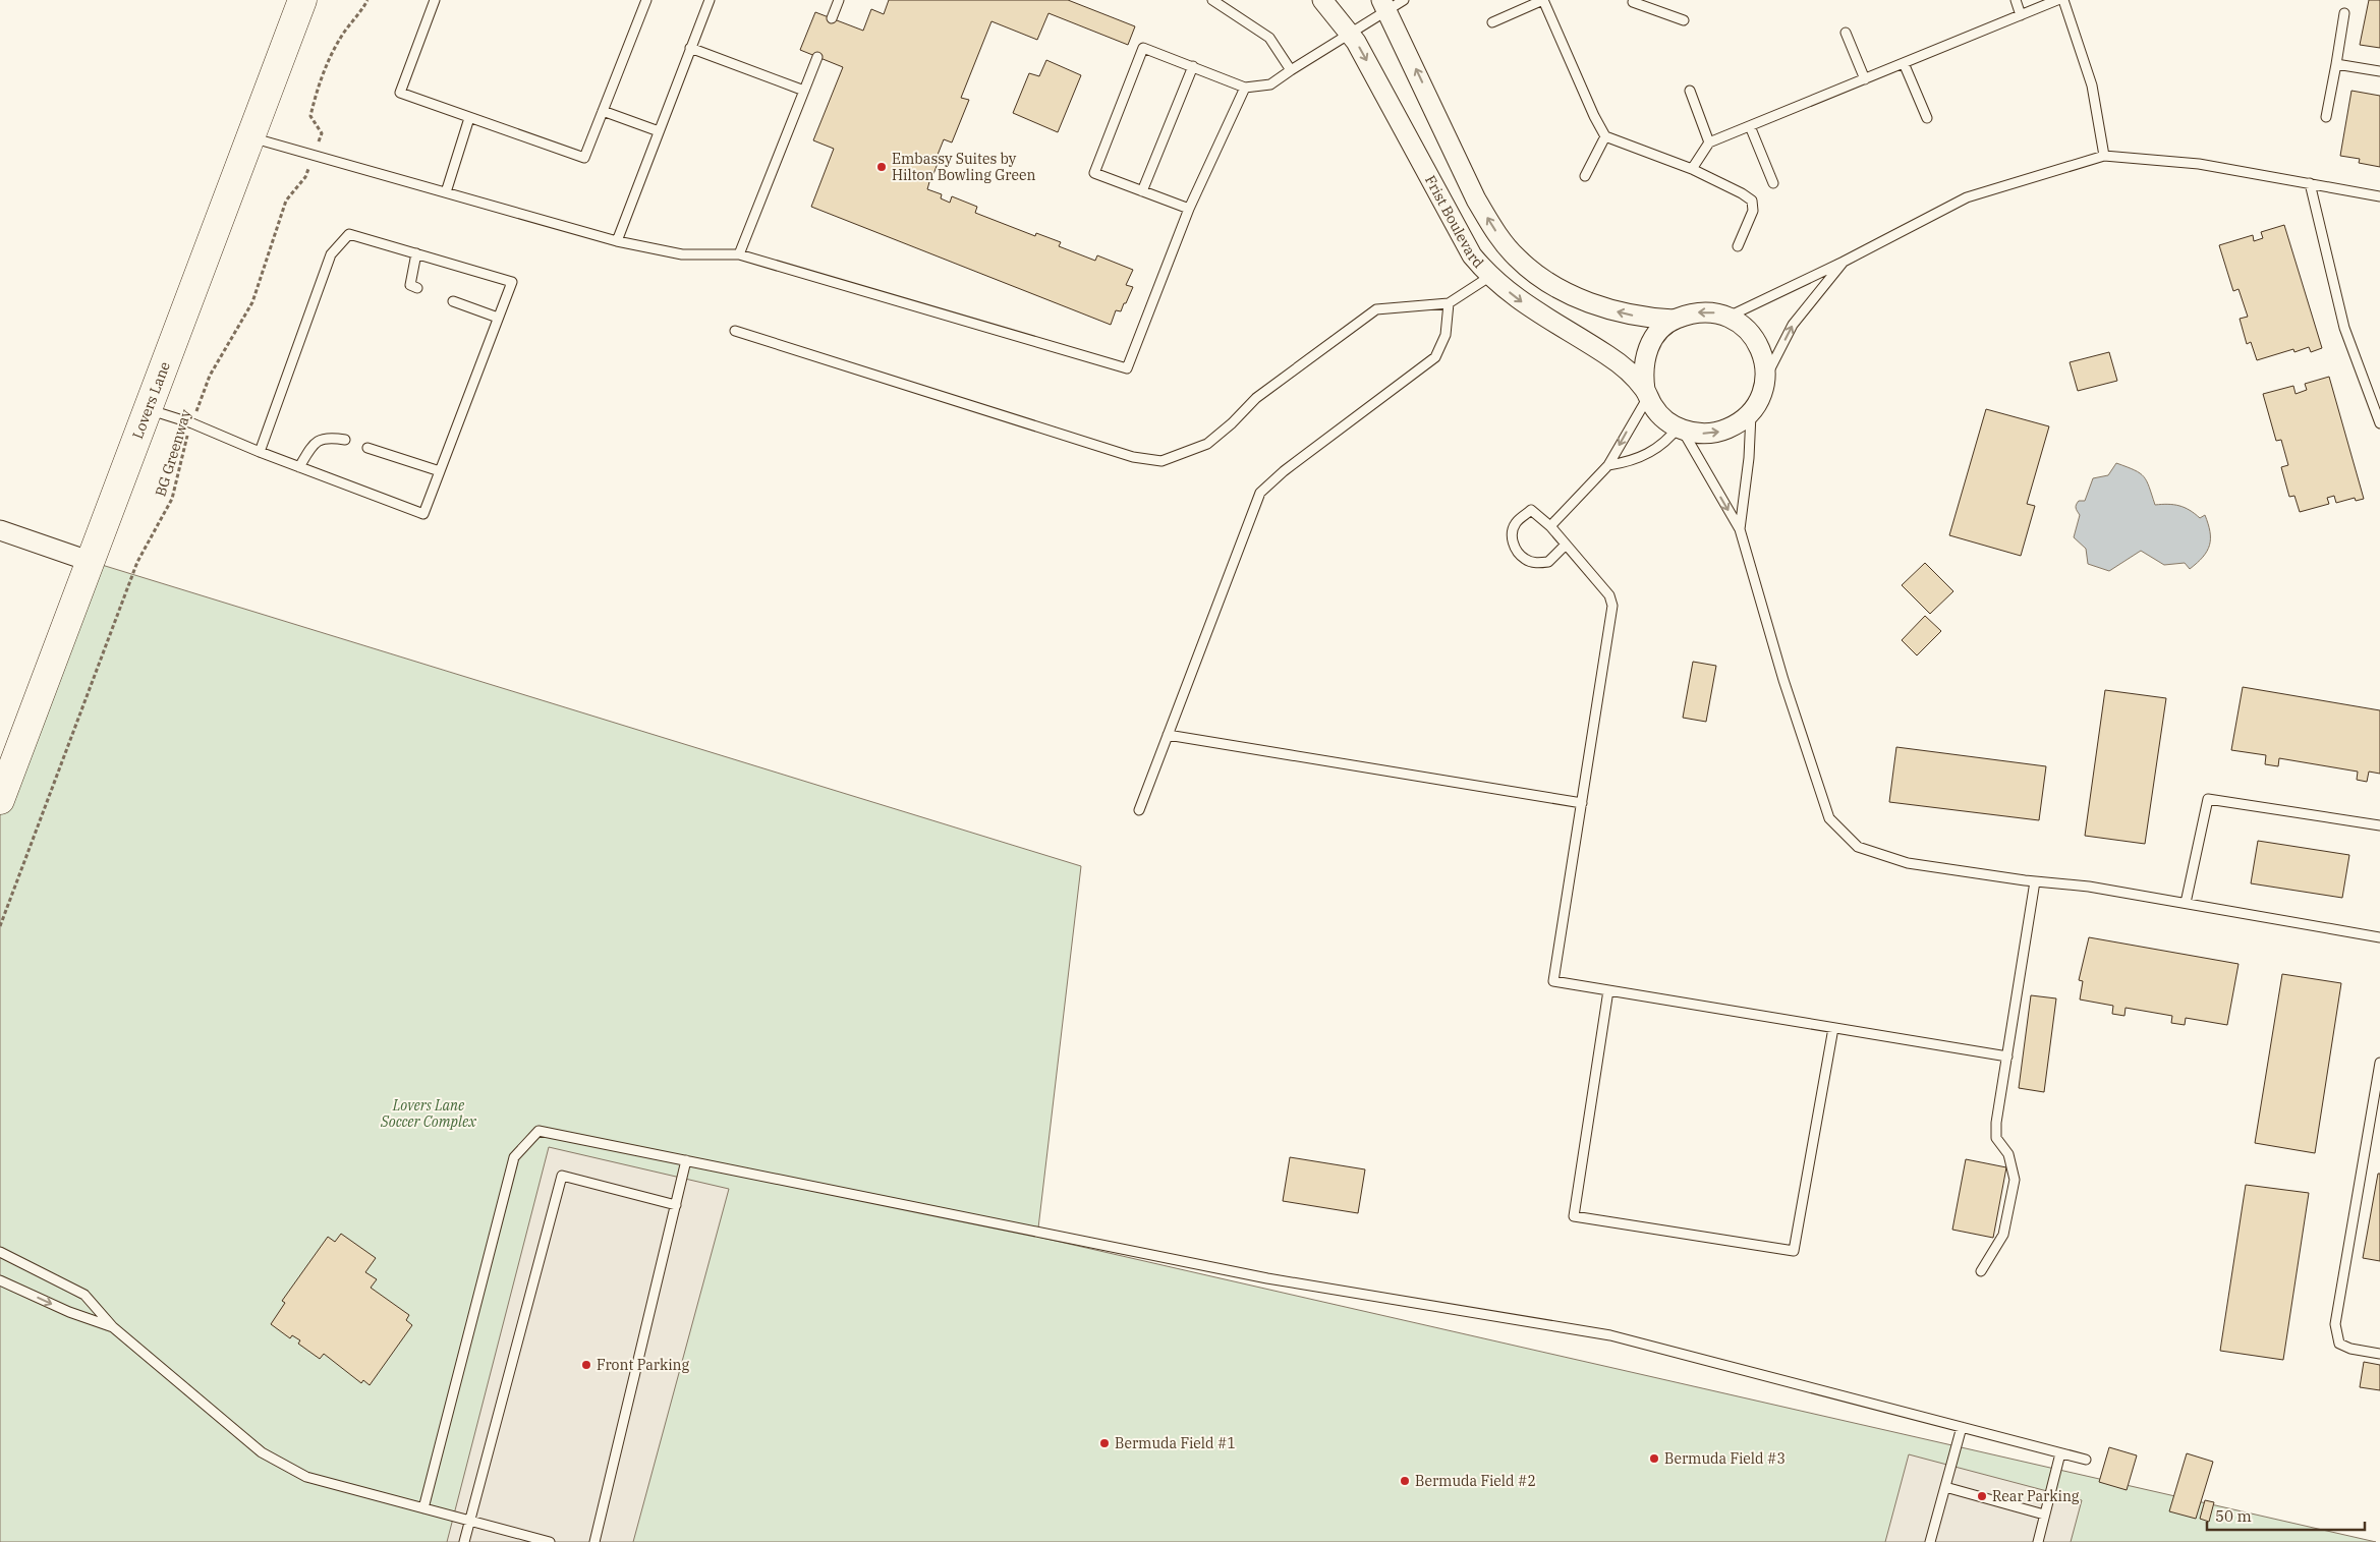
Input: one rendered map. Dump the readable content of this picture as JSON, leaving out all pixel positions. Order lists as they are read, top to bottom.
{
  "streets": {
    "main road": ["Lovers Lane"],
    "street": ["Frist Boulevard"],
    "path": ["BG Greenway"]
  },
  "parks": ["Lovers Lane Soccer Complex"],
  "places": [
    "Embassy Suites by Hilton Bowling Green",
    "Front Parking",
    "Bermuda Field #1",
    "Bermuda Field #3",
    "Bermuda Field #2",
    "Rear Parking"
  ],
  "scale_bar": "50 m"
}
